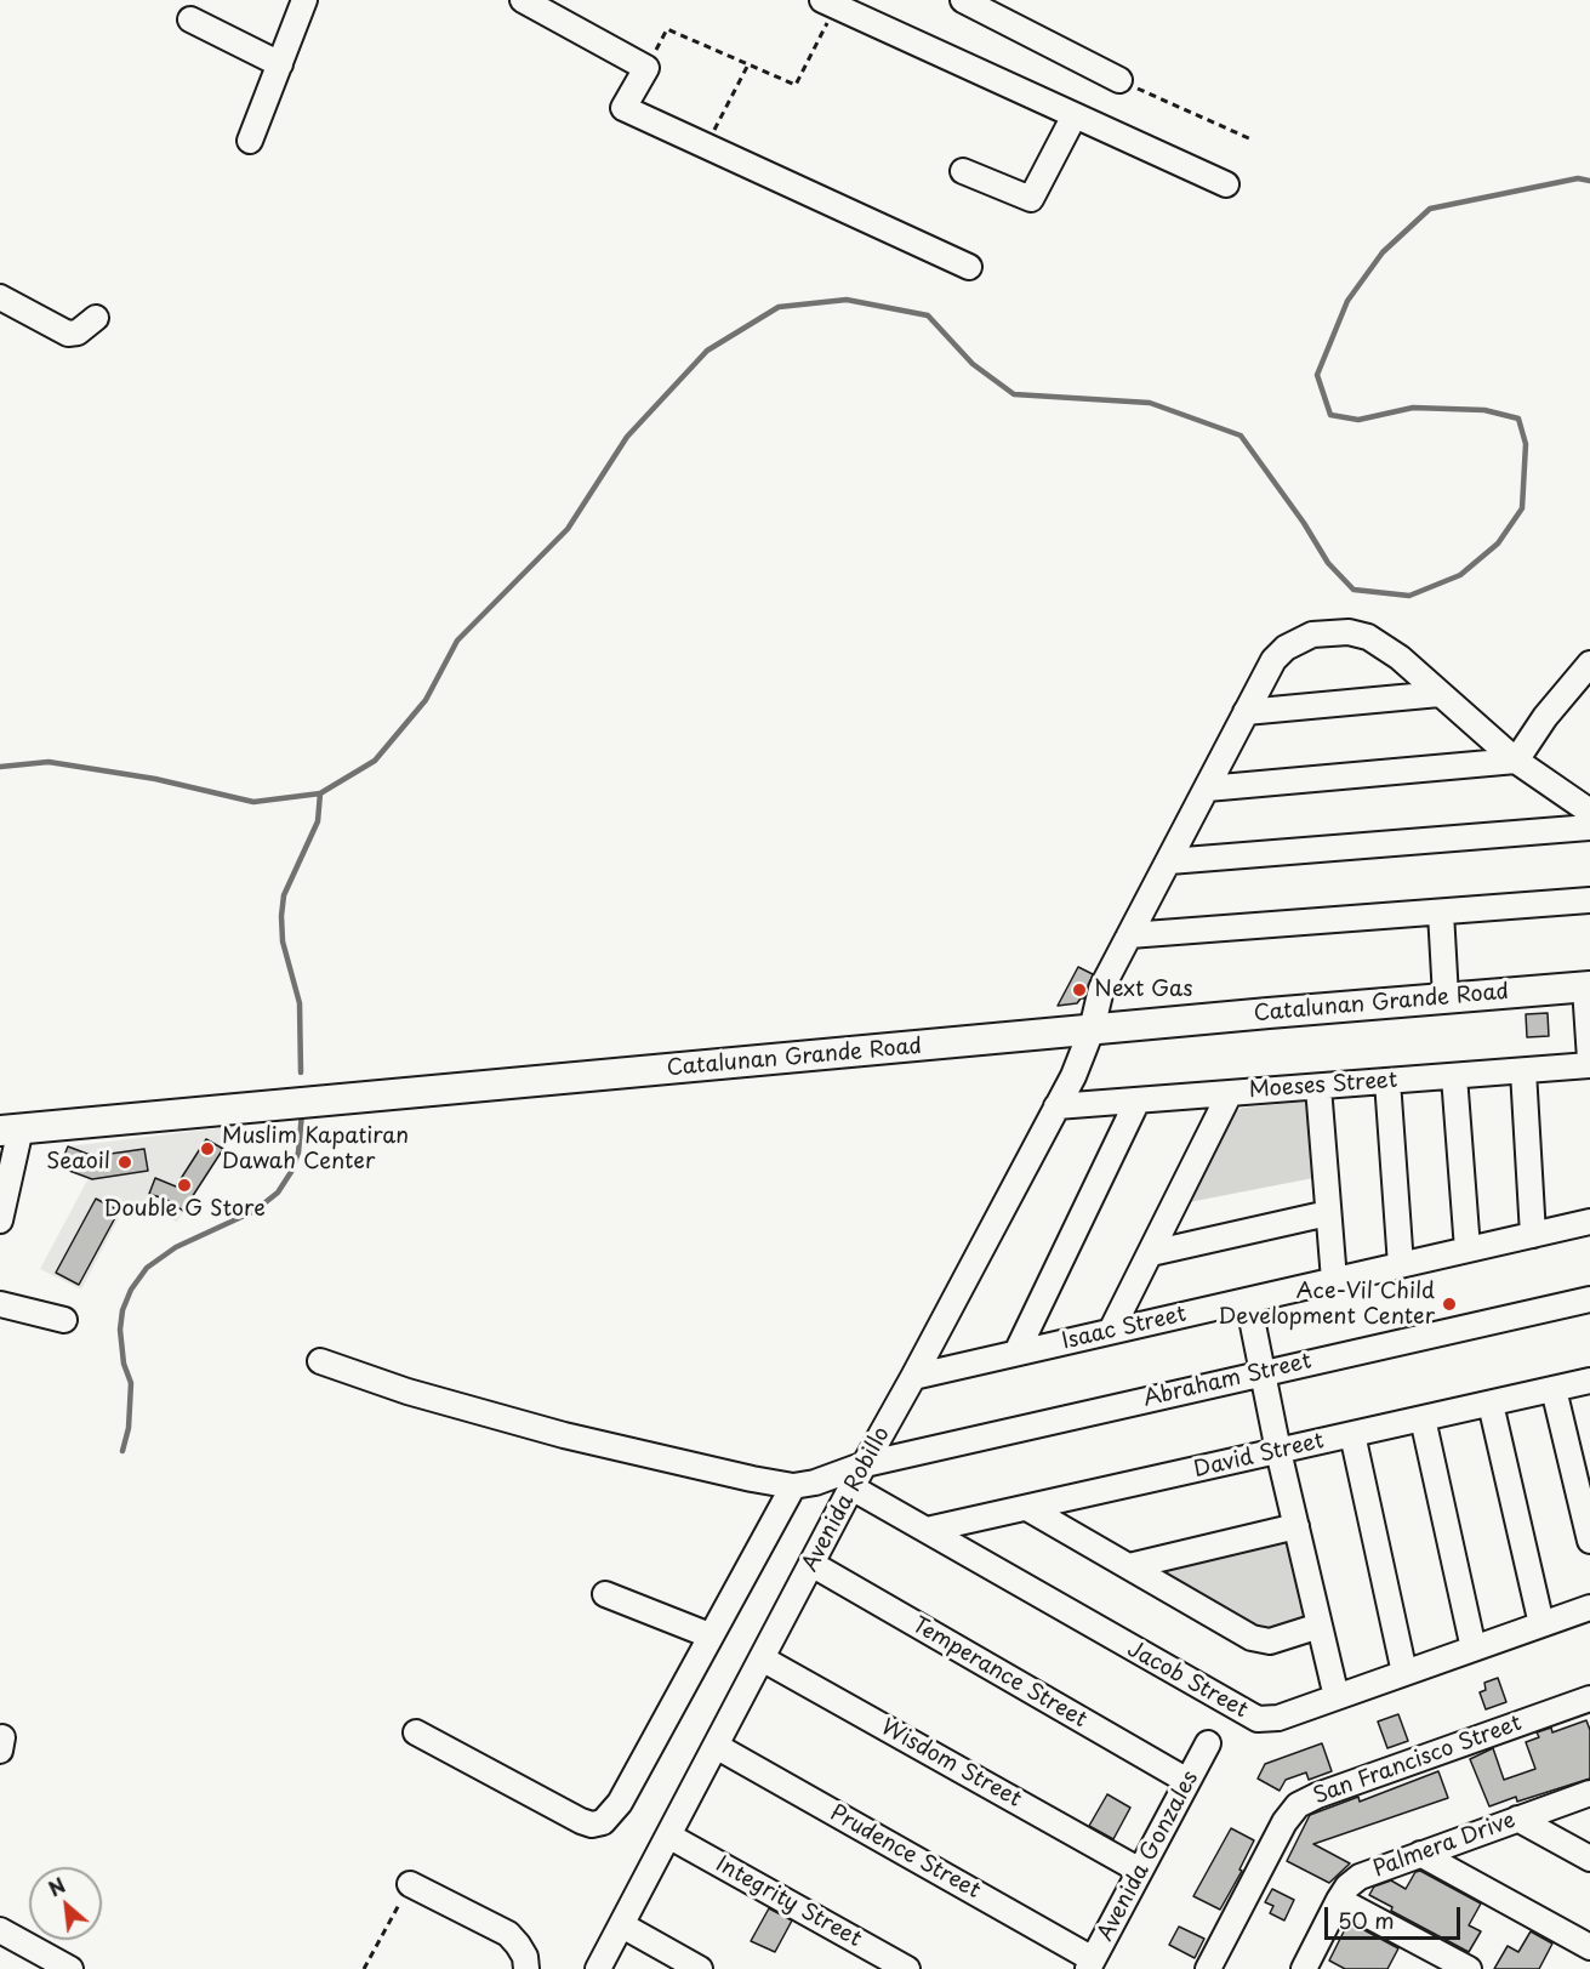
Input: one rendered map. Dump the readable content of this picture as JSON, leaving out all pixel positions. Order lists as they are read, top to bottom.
{
  "streets": {
    "main road": ["Catalunan Grande Road"],
    "street": [
      "Moeses Street",
      "Isaac Street",
      "Abraham Street",
      "David Street",
      "Avenida Robillo",
      "Temperance Street",
      "Jacob Street",
      "San Francisco Street",
      "Wisdom Street",
      "Palmera Drive",
      "Prudence Street",
      "Avenida Gonzales",
      "Integrity Street"
    ]
  },
  "crossings": [
    ["Catalunan Grande Road", "Avenida Robillo"],
    ["Moeses Street", "Avenida Robillo"],
    ["Isaac Street", "Avenida Robillo"],
    ["Abraham Street", "Avenida Robillo"],
    ["David Street", "Jacob Street"],
    ["Avenida Robillo", "Temperance Street"],
    ["Avenida Robillo", "Jacob Street"],
    ["Avenida Robillo", "Wisdom Street"],
    ["Avenida Robillo", "Prudence Street"],
    ["Avenida Robillo", "Integrity Street"],
    ["Temperance Street", "Avenida Gonzales"],
    ["Wisdom Street", "Avenida Gonzales"],
    ["Prudence Street", "Avenida Gonzales"]
  ],
  "places": [
    "Next Gas",
    "Muslim Kapatiran Dawah Center",
    "Seaoil",
    "Double G Store",
    "Ace-Vil Child Development Center"
  ],
  "scale_bar": "50 m",
  "north": "top left"
}
